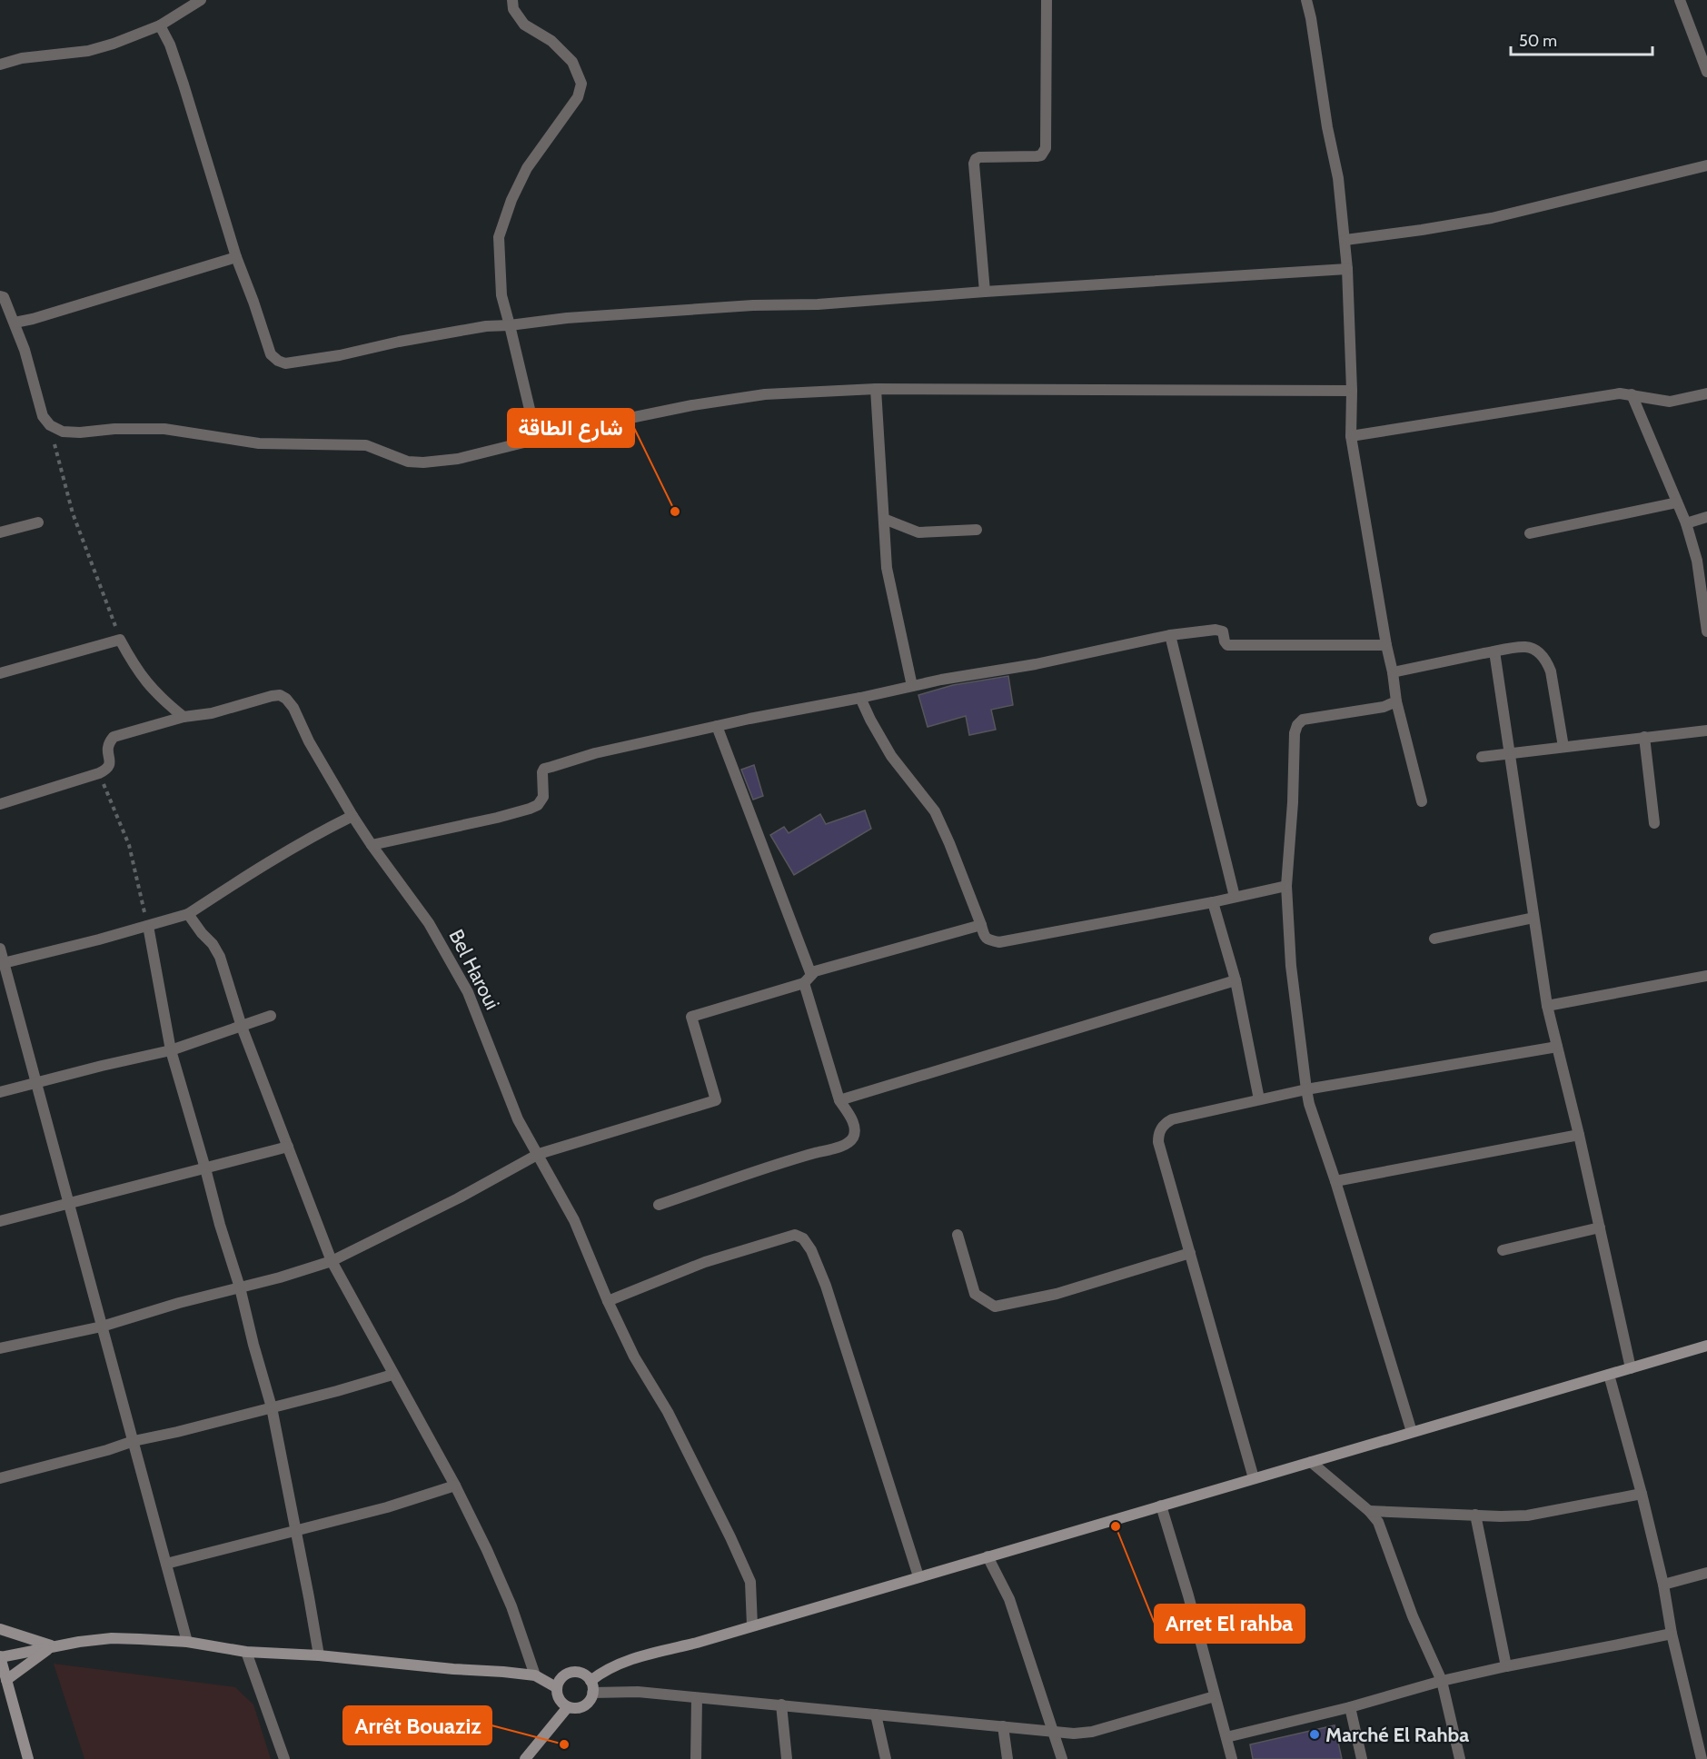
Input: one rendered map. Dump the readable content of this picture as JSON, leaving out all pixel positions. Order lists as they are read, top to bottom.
{
  "streets": {
    "street": ["Bel Haroui"]
  },
  "places": [
    "شارع الطاقة",
    "Arret El rahba",
    "Marché El Rahba",
    "Arrêt Bouaziz"
  ],
  "scale_bar": "50 m"
}
